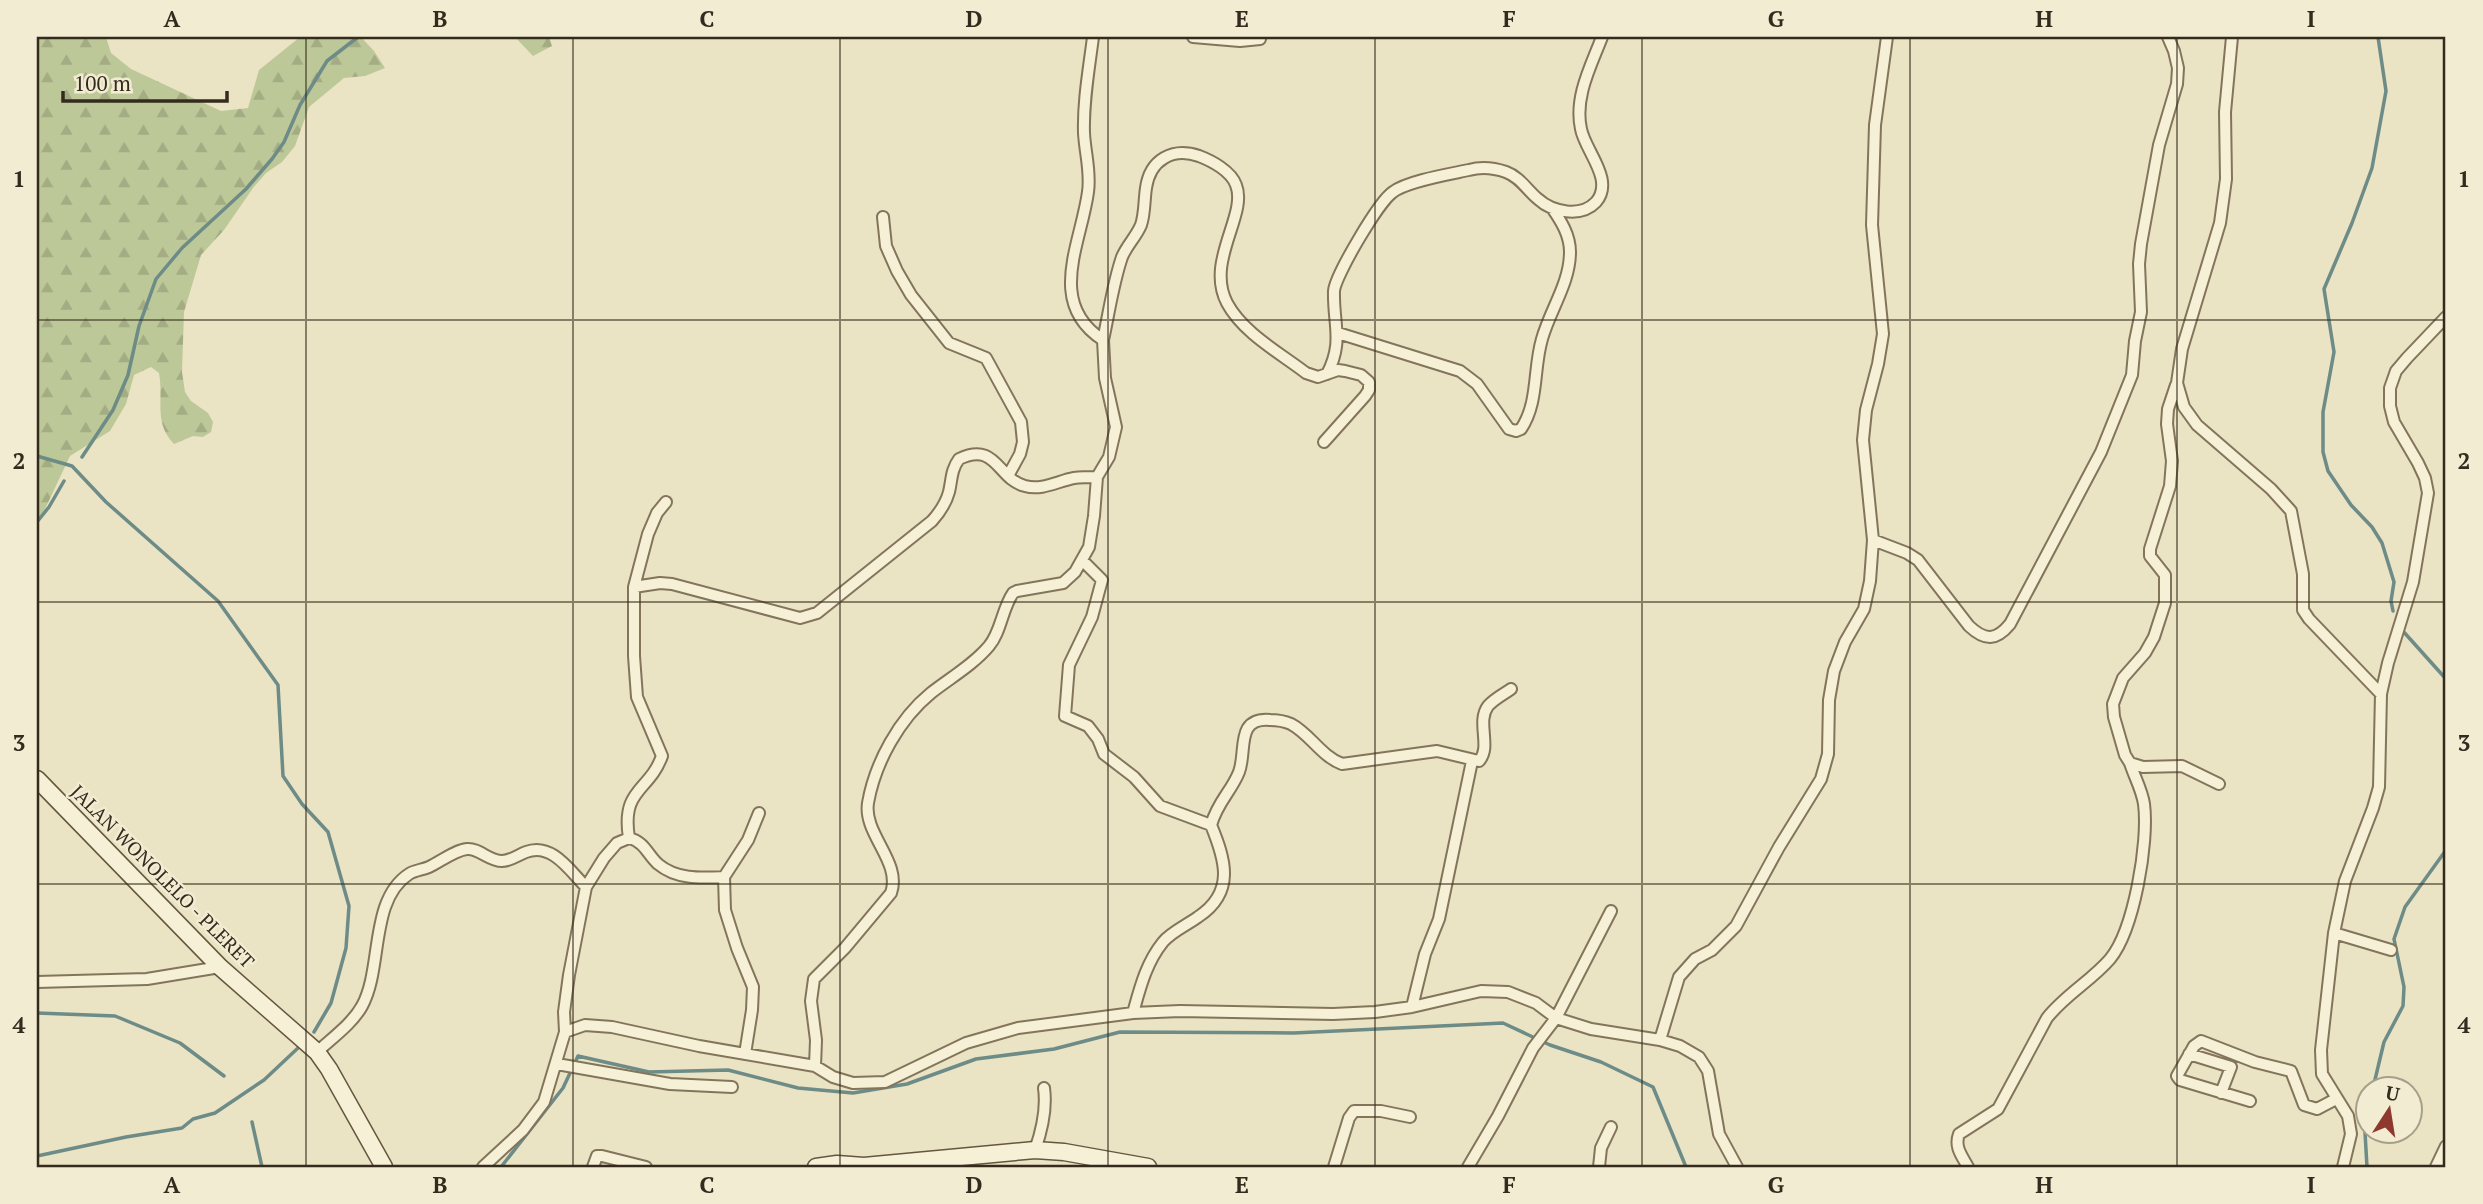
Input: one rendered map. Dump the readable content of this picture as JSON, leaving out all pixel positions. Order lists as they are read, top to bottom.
{
  "streets": {
    "main road": ["JALAN WONOLELO - PLERET"]
  },
  "scale_bar": "100 m",
  "north": "top",
  "grid": {
    "columns": [
      "A",
      "B",
      "C",
      "D",
      "E",
      "F",
      "G",
      "H",
      "I"
    ],
    "rows": [
      "1",
      "2",
      "3",
      "4"
    ]
  }
}
